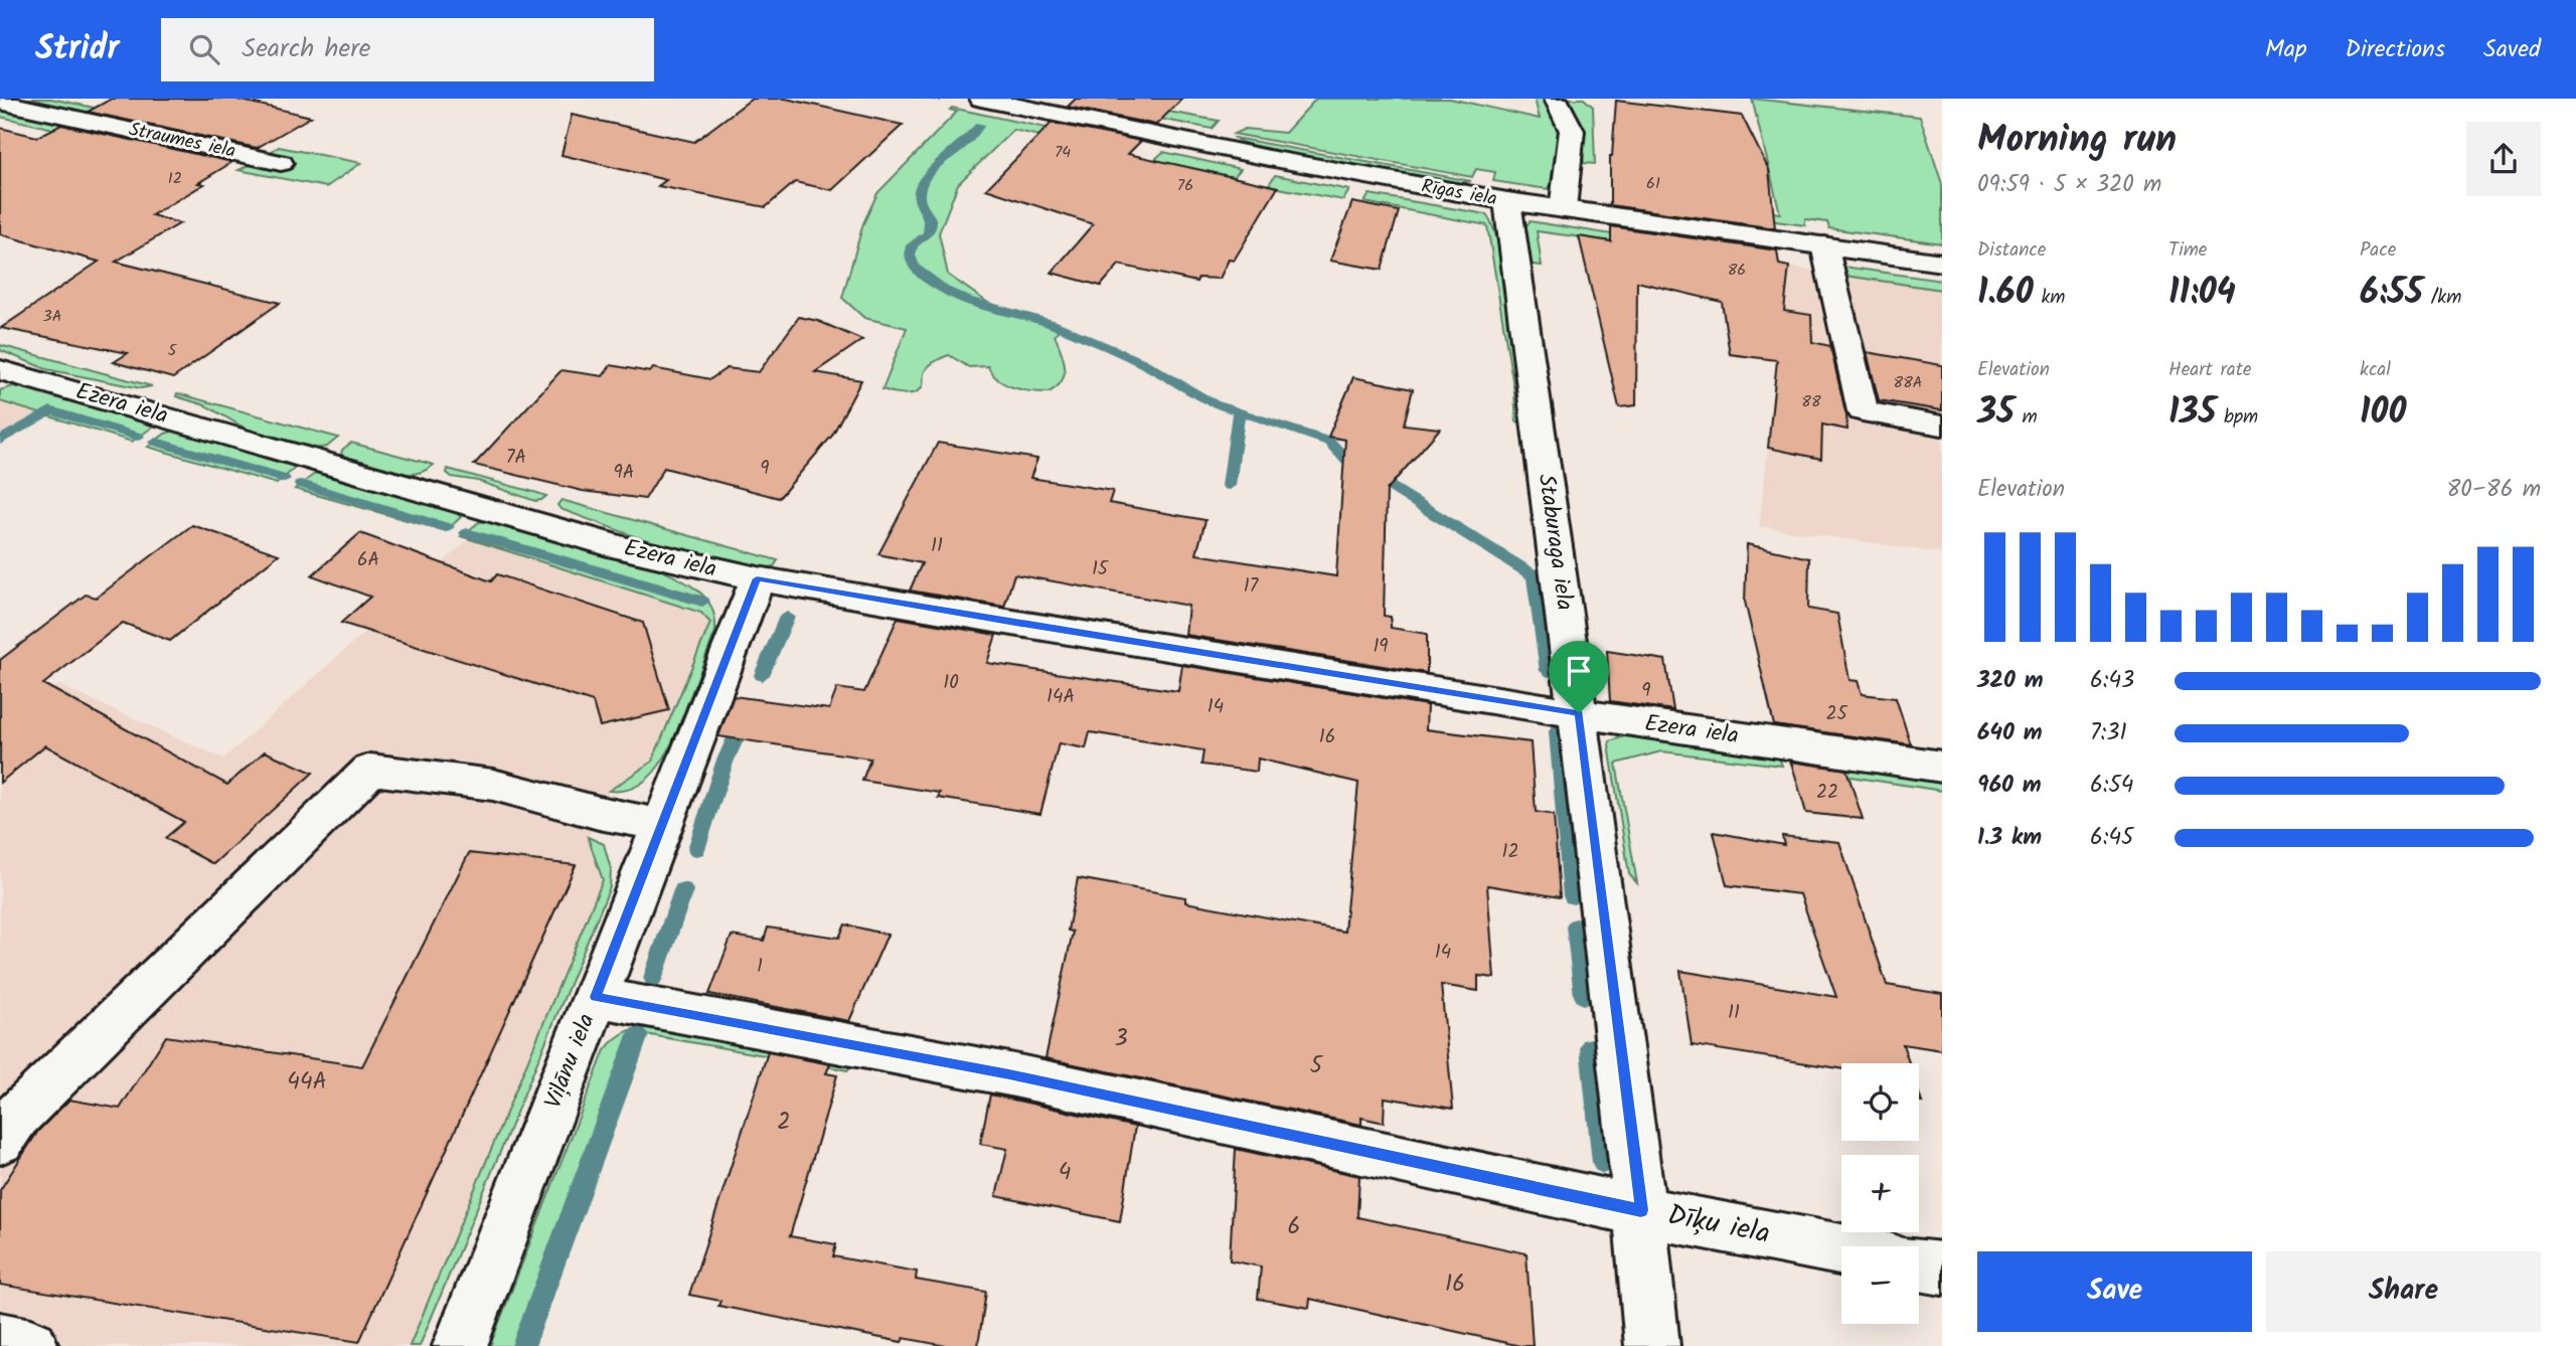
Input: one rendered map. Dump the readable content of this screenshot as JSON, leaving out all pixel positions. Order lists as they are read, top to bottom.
{
  "streets": {
    "street": [
      "Straumes iela",
      "Rīgas iela",
      "Ezera iela",
      "Staburaga iela",
      "Viļānu iela",
      "Dīķu iela"
    ]
  },
  "crossings": [
    ["Rīgas iela", "Staburaga iela"],
    ["Ezera iela", "Staburaga iela"],
    ["Ezera iela", "Viļānu iela"],
    ["Staburaga iela", "Dīķu iela"],
    ["Viļānu iela", "Dīķu iela"]
  ],
  "house_numbers": [
    "74",
    "12",
    "61",
    "76",
    "86",
    "3A",
    "5",
    "88A",
    "88",
    "7A",
    "9",
    "9A",
    "11",
    "6A",
    "15",
    "17",
    "19",
    "10",
    "9",
    "14A",
    "14",
    "25",
    "16",
    "22",
    "12",
    "14",
    "1",
    "11",
    "3",
    "5",
    "44A",
    "2",
    "4",
    "6",
    "16"
  ],
  "page": {
    "header": "Stridr",
    "search": "Search here",
    "nav": ["Map", "Directions", "Saved"],
    "heading": ["Morning run", "09:59 · 5 × 320 m"],
    "stats": [
      ["Distance", "1.60 km"],
      ["Time", "11:04"],
      ["Pace", "6:55 /km"],
      ["Elevation", "35 m"],
      ["Heart rate", "135 bpm"],
      ["kcal", "100"]
    ],
    "chart": ["Elevation", "80–86 m"],
    "list": [
      {
        "name": "320 m",
        "note": "6:43"
      },
      {
        "name": "640 m",
        "note": "7:31"
      },
      {
        "name": "960 m",
        "note": "6:54"
      },
      {
        "name": "1.3 km",
        "note": "6:45"
      }
    ],
    "map_buttons": ["+", "−"],
    "buttons": ["Save", "Share"]
  }
}
